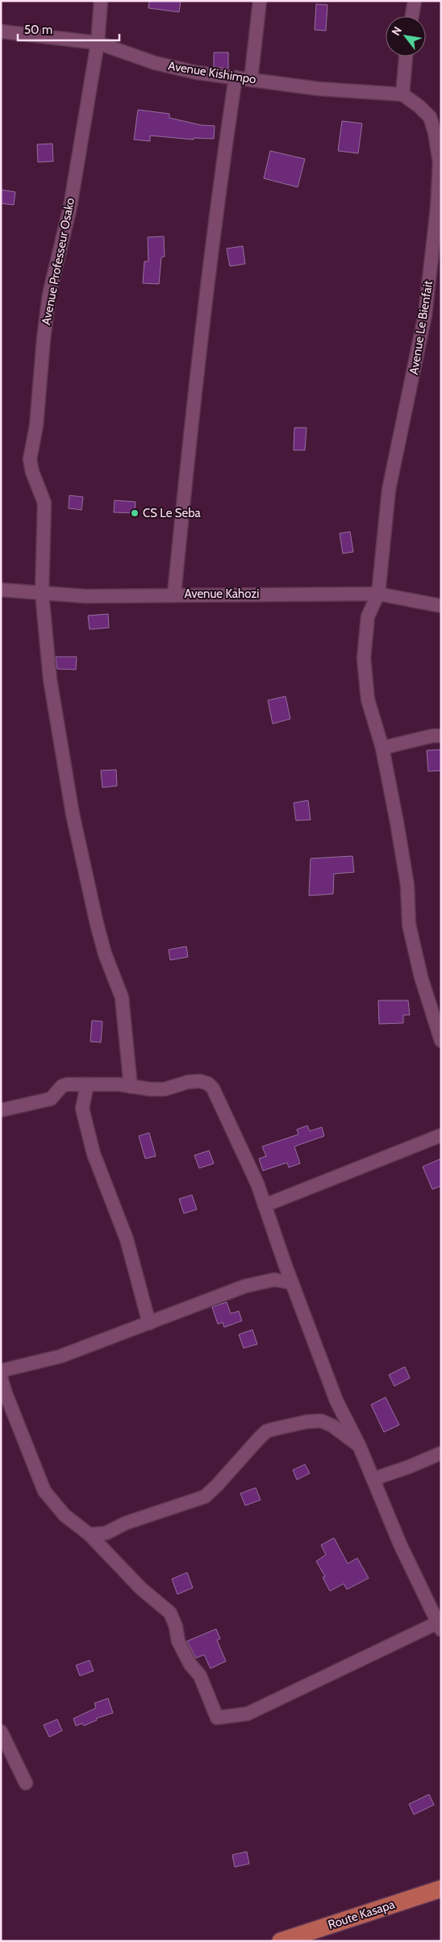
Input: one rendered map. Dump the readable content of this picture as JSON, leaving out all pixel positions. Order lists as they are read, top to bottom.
{
  "streets": {
    "main road": ["Route Kasapa"],
    "street": [
      "Avenue Kishimpo",
      "Avenue Professeur Osako",
      "Avenue Le Bienfait",
      "Avenue Kahozi"
    ]
  },
  "crossings": [
    ["Avenue Kishimpo", "Avenue Professeur Osako"],
    ["Avenue Kishimpo", "Avenue Le Bienfait"],
    ["Avenue Professeur Osako", "Avenue Kahozi"],
    ["Avenue Le Bienfait", "Avenue Kahozi"]
  ],
  "places": ["CS Le Seba"],
  "scale_bar": "50 m",
  "north": "top left"
}
